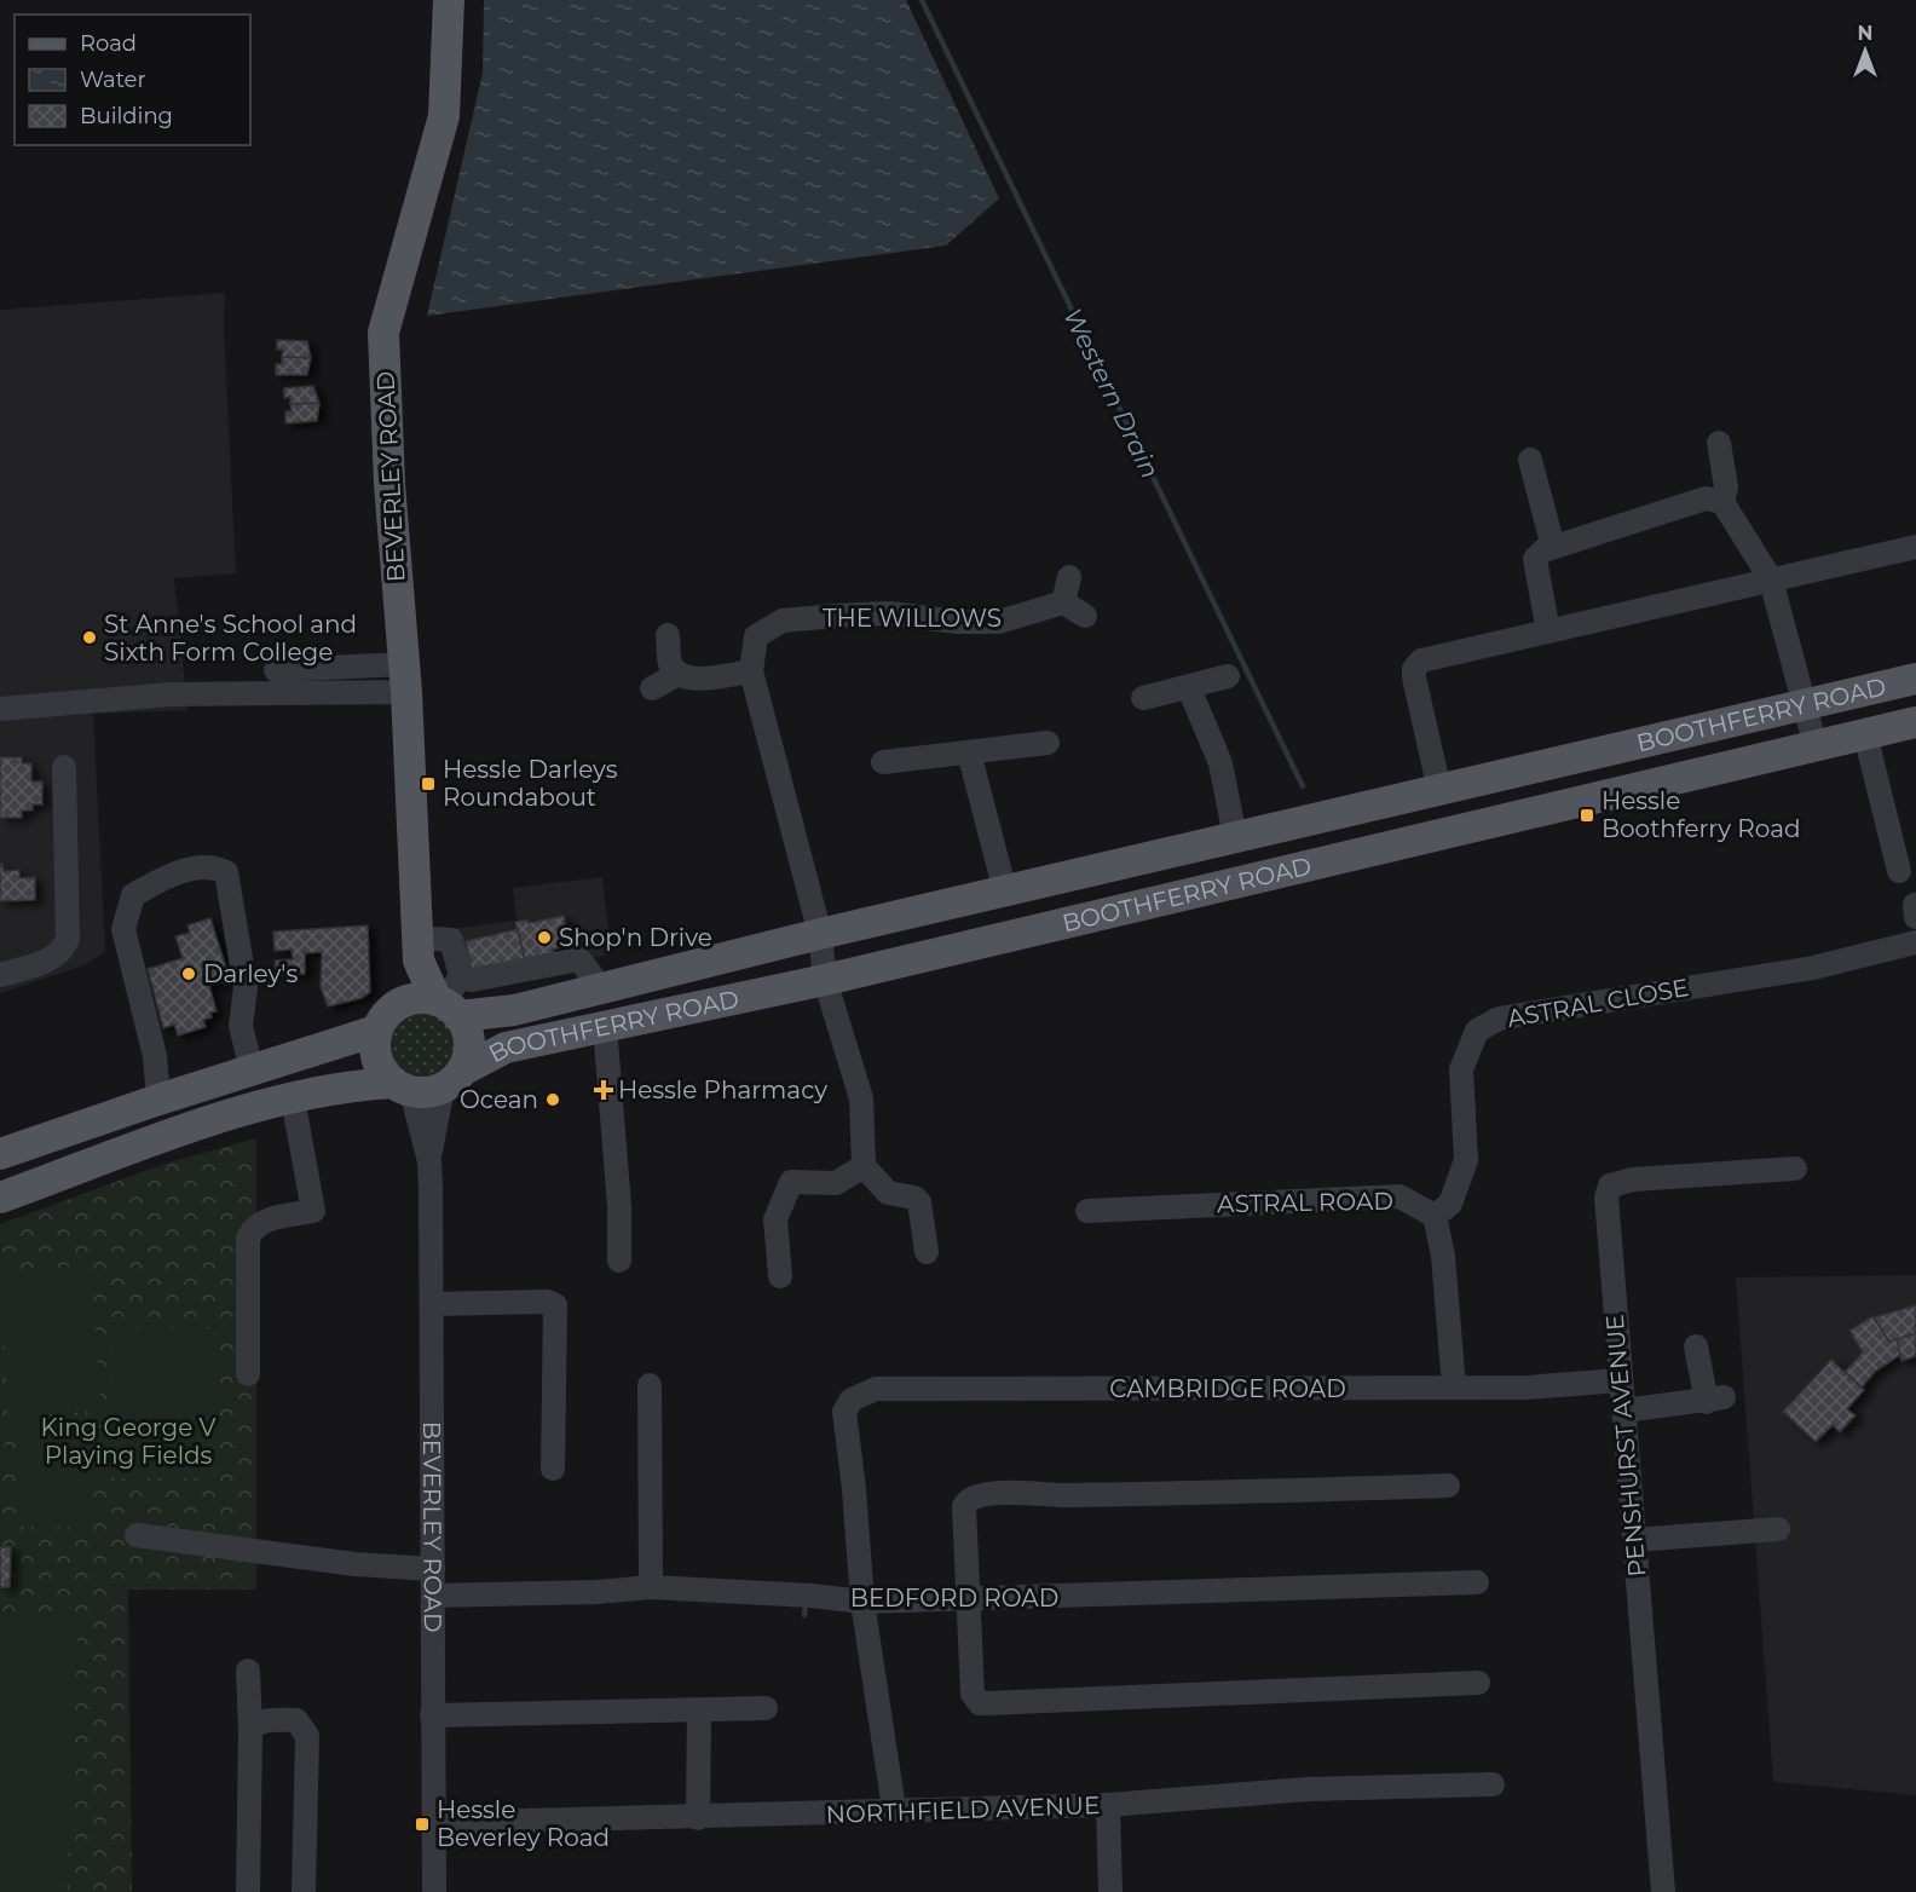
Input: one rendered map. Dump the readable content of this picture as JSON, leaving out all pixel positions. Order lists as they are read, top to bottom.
{
  "streets": {
    "main road": ["BEVERLEY ROAD", "BOOTHFERRY ROAD"],
    "street": [
      "THE WILLOWS",
      "ASTRAL CLOSE",
      "ASTRAL ROAD",
      "CAMBRIDGE ROAD",
      "PENSHURST AVENUE",
      "BEDFORD ROAD",
      "NORTHFIELD AVENUE"
    ]
  },
  "crossings": [
    ["BEVERLEY ROAD", "BOOTHFERRY ROAD"],
    ["BEVERLEY ROAD", "BEDFORD ROAD"],
    ["BEVERLEY ROAD", "NORTHFIELD AVENUE"],
    ["THE WILLOWS", "BOOTHFERRY ROAD"],
    ["ASTRAL CLOSE", "ASTRAL ROAD"],
    ["CAMBRIDGE ROAD", "PENSHURST AVENUE"],
    ["CAMBRIDGE ROAD", "BEDFORD ROAD"]
  ],
  "water": ["Western Drain"],
  "parks": ["King George V Playing Fields"],
  "places": {
    "other": [
      "St Anne's School and Sixth Form College",
      "Shop'n Drive",
      "Darley's",
      "Ocean"
    ],
    "transit": ["Hessle Darleys Roundabout", "Hessle Boothferry Road", "Hessle Beverley Road"],
    "health": ["Hessle Pharmacy"]
  },
  "legend": ["Road", "Water", "Building"],
  "north": "top"
}
